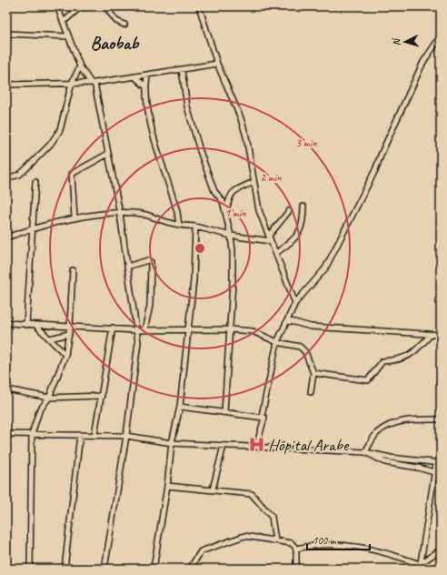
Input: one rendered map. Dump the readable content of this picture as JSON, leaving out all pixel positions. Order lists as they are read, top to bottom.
{
  "districts": ["Baobab"],
  "places": {
    "hospital": ["Hôpital Arabe"]
  },
  "scale_bar": "100 m",
  "north": "left",
  "rings": ["3 min", "2 min", "1 min"]
}
